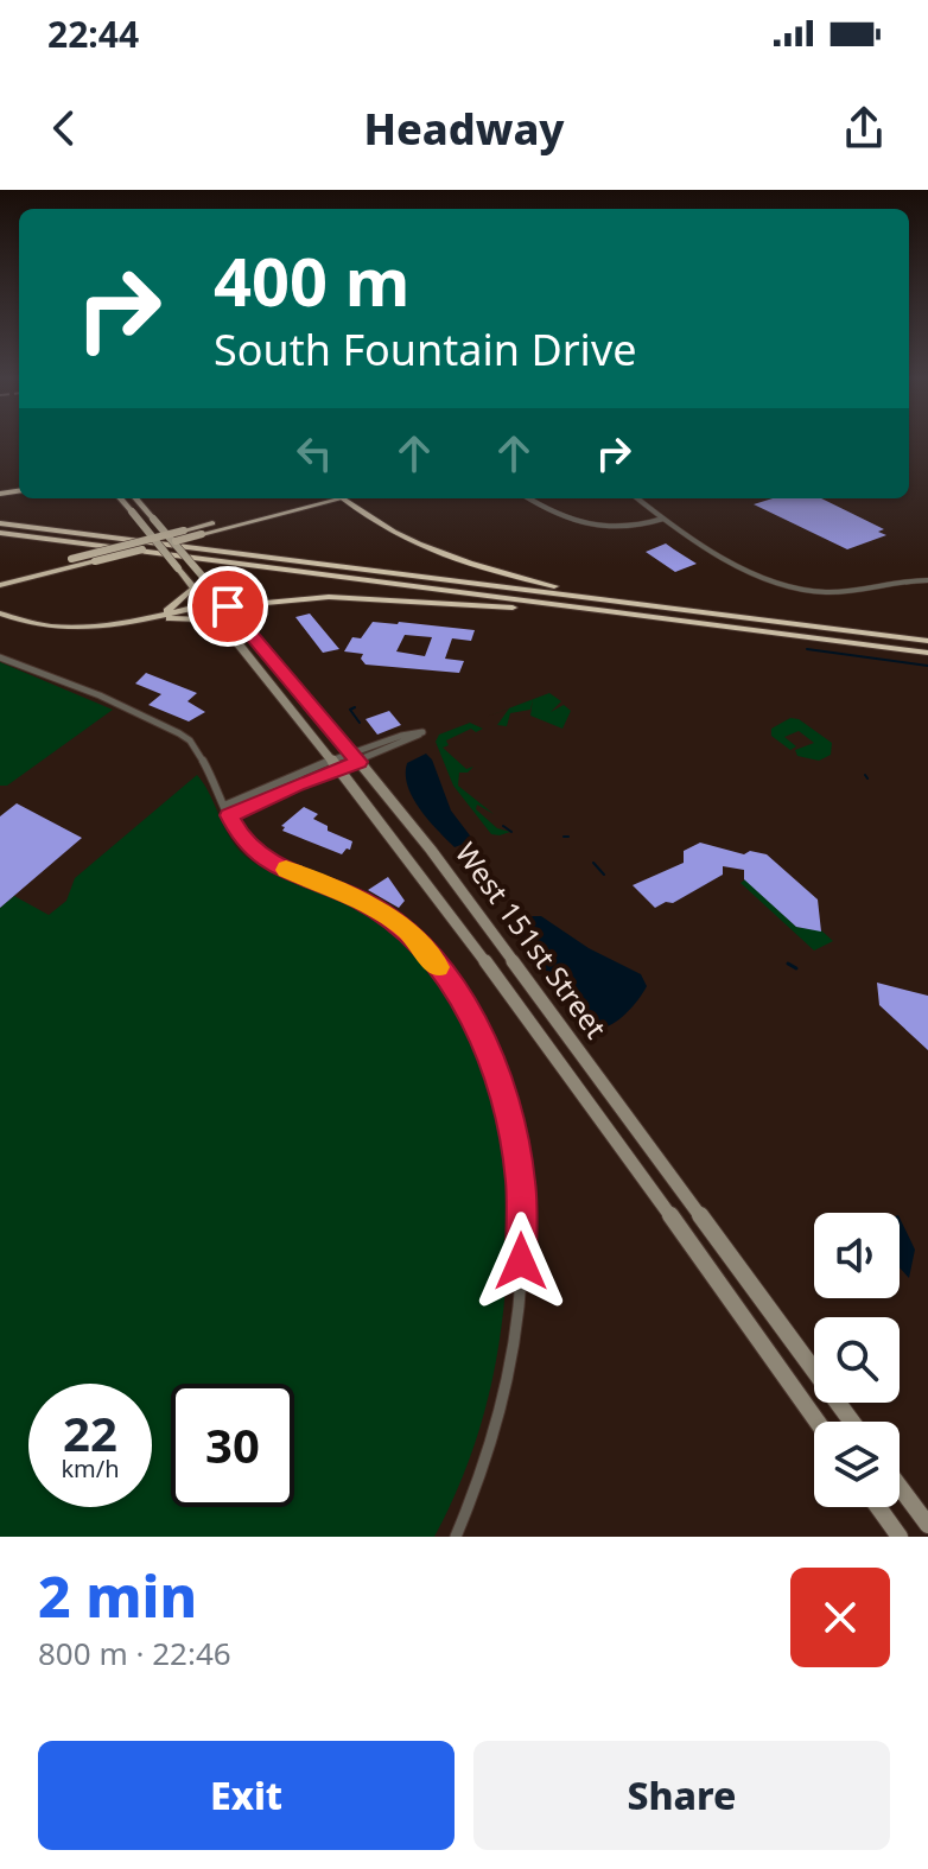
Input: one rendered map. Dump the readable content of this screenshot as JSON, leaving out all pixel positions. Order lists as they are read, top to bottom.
{
  "streets": {
    "main road": ["West 151st Street"]
  },
  "page": {
    "status": "22:44",
    "header": "Headway",
    "turn": ["400 m", "South Fountain Drive"],
    "speed": "22 km/h",
    "limit": "30",
    "heading": ["2 min", "800 m · 22:46"],
    "buttons": ["Exit", "Share"]
  }
}
